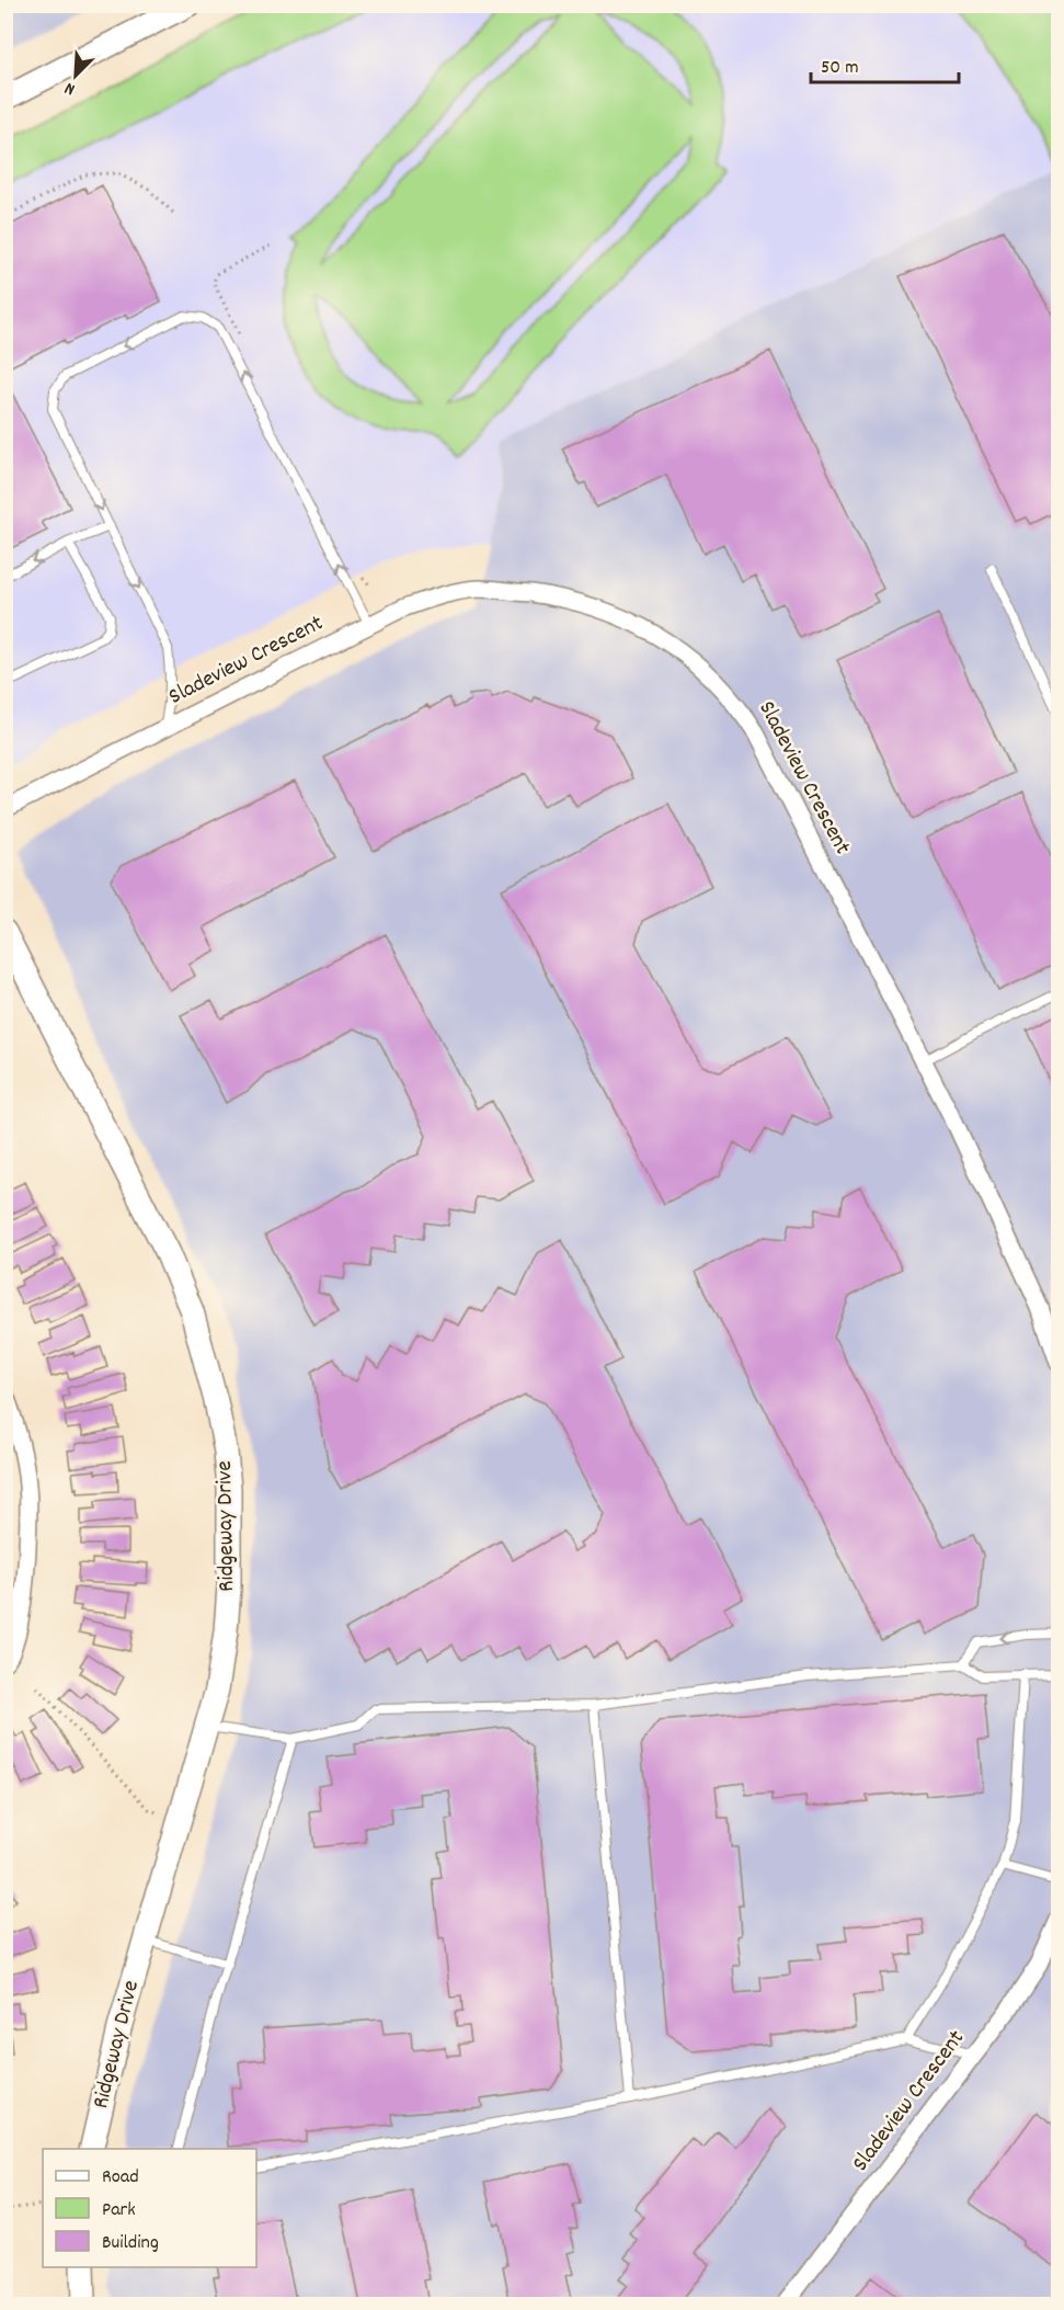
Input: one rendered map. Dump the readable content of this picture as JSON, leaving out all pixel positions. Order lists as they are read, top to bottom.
{
  "streets": {
    "street": ["Sladeview Crescent", "Ridgeway Drive"]
  },
  "legend": ["Road", "Park", "Building"],
  "scale_bar": "50 m",
  "north": "bottom left"
}
